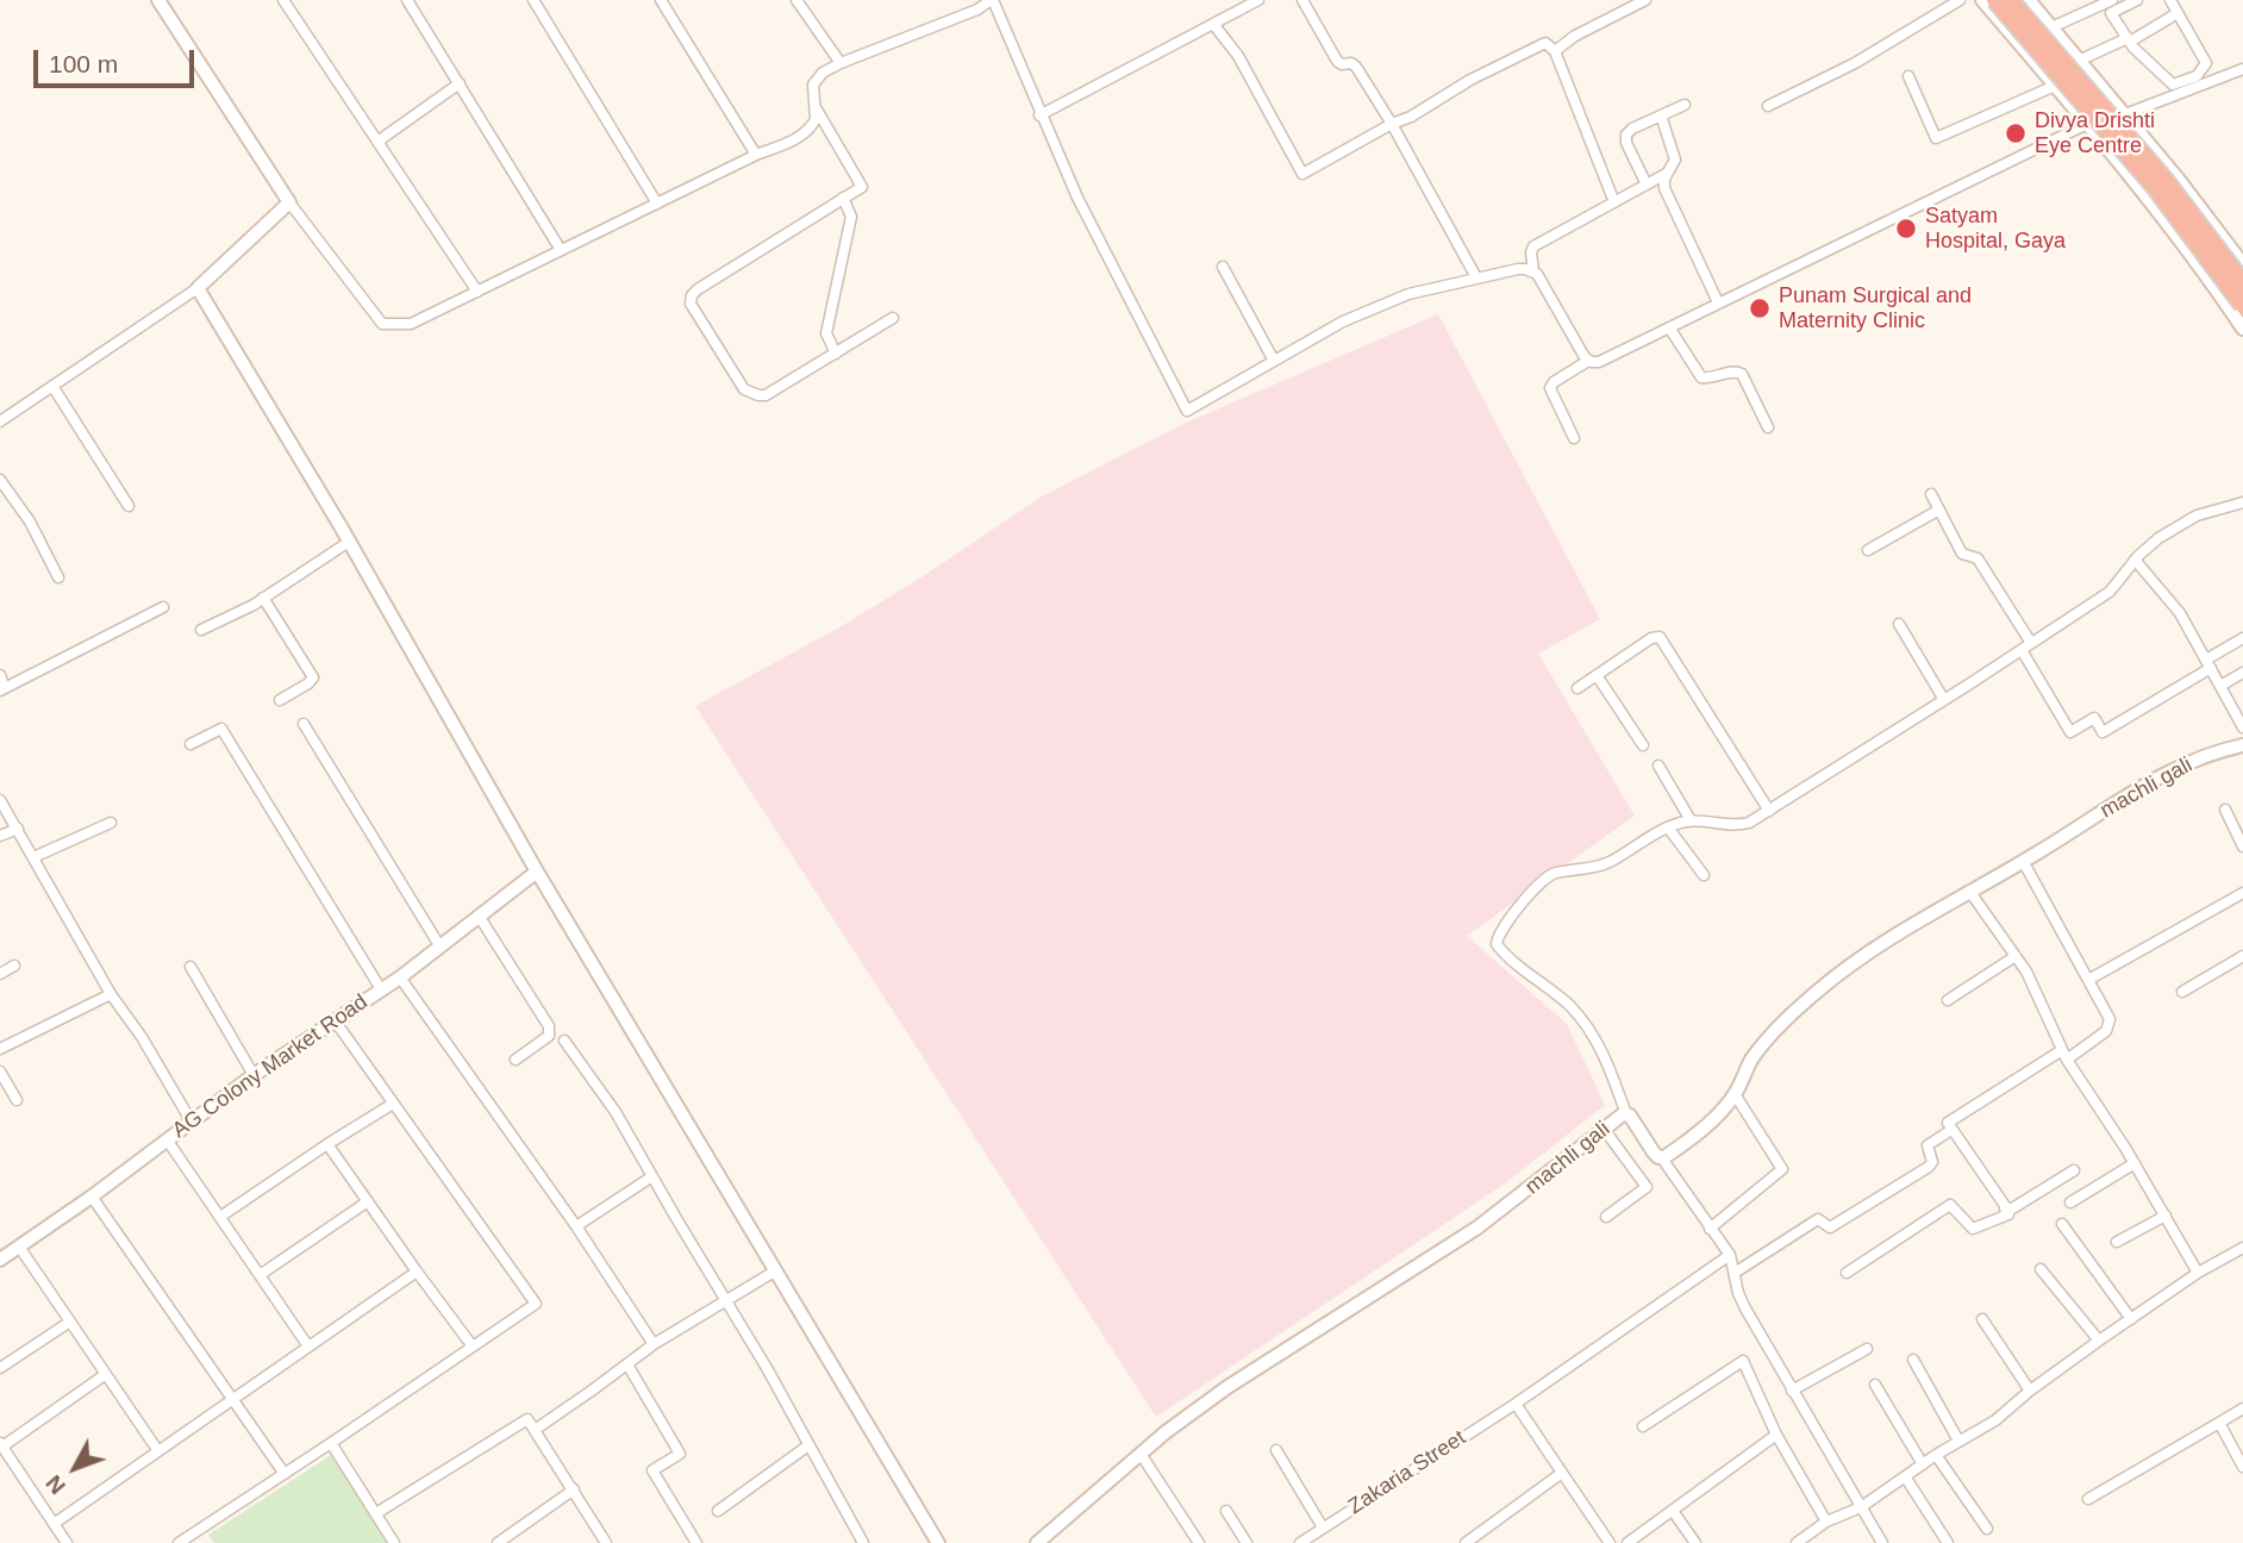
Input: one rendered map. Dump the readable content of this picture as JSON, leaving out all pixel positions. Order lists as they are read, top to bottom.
{
  "streets": {
    "street": ["machli gali", "AG Colony Market Road", "Zakaria Street"]
  },
  "places": ["Divya Drishti Eye Centre", "Satyam Hospital, Gaya", "Punam Surgical and Maternity Clinic"],
  "scale_bar": "100 m",
  "north": "bottom left"
}
